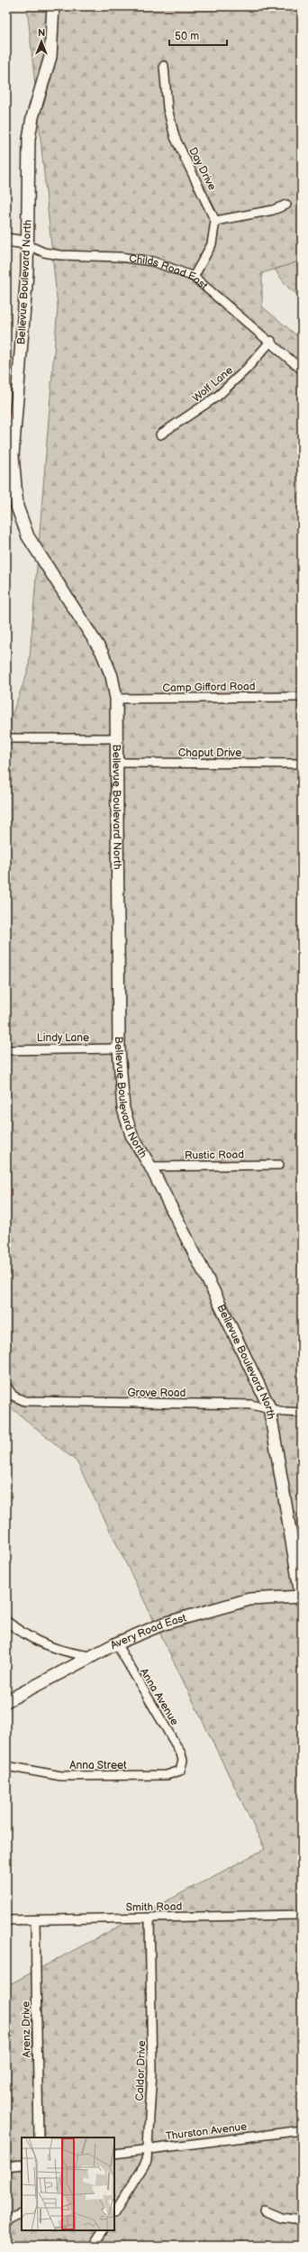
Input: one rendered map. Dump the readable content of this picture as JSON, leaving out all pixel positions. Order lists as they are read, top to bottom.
{
  "streets": {
    "main road": ["Childs Road East", "Bellevue Boulevard North", "Avery Road East"],
    "street": [
      "Day Drive",
      "Wolf Lane",
      "Camp Gifford Road",
      "Chaput Drive",
      "Lindy Lane",
      "Rustic Road",
      "Grove Road",
      "Anna Avenue",
      "Anna Street",
      "Smith Road",
      "Arenz Drive",
      "Caldor Drive",
      "Thurston Avenue"
    ]
  },
  "crossings": [
    ["Childs Road East", "Bellevue Boulevard North"],
    ["Childs Road East", "Wolf Lane"],
    ["Bellevue Boulevard North", "Camp Gifford Road"],
    ["Bellevue Boulevard North", "Chaput Drive"],
    ["Bellevue Boulevard North", "Lindy Lane"],
    ["Bellevue Boulevard North", "Rustic Road"],
    ["Bellevue Boulevard North", "Grove Road"],
    ["Bellevue Boulevard North", "Avery Road East"],
    ["Avery Road East", "Anna Avenue"],
    ["Anna Avenue", "Anna Street"],
    ["Smith Road", "Arenz Drive"],
    ["Smith Road", "Caldor Drive"],
    ["Caldor Drive", "Thurston Avenue"]
  ],
  "scale_bar": "50 m",
  "north": "top"
}
